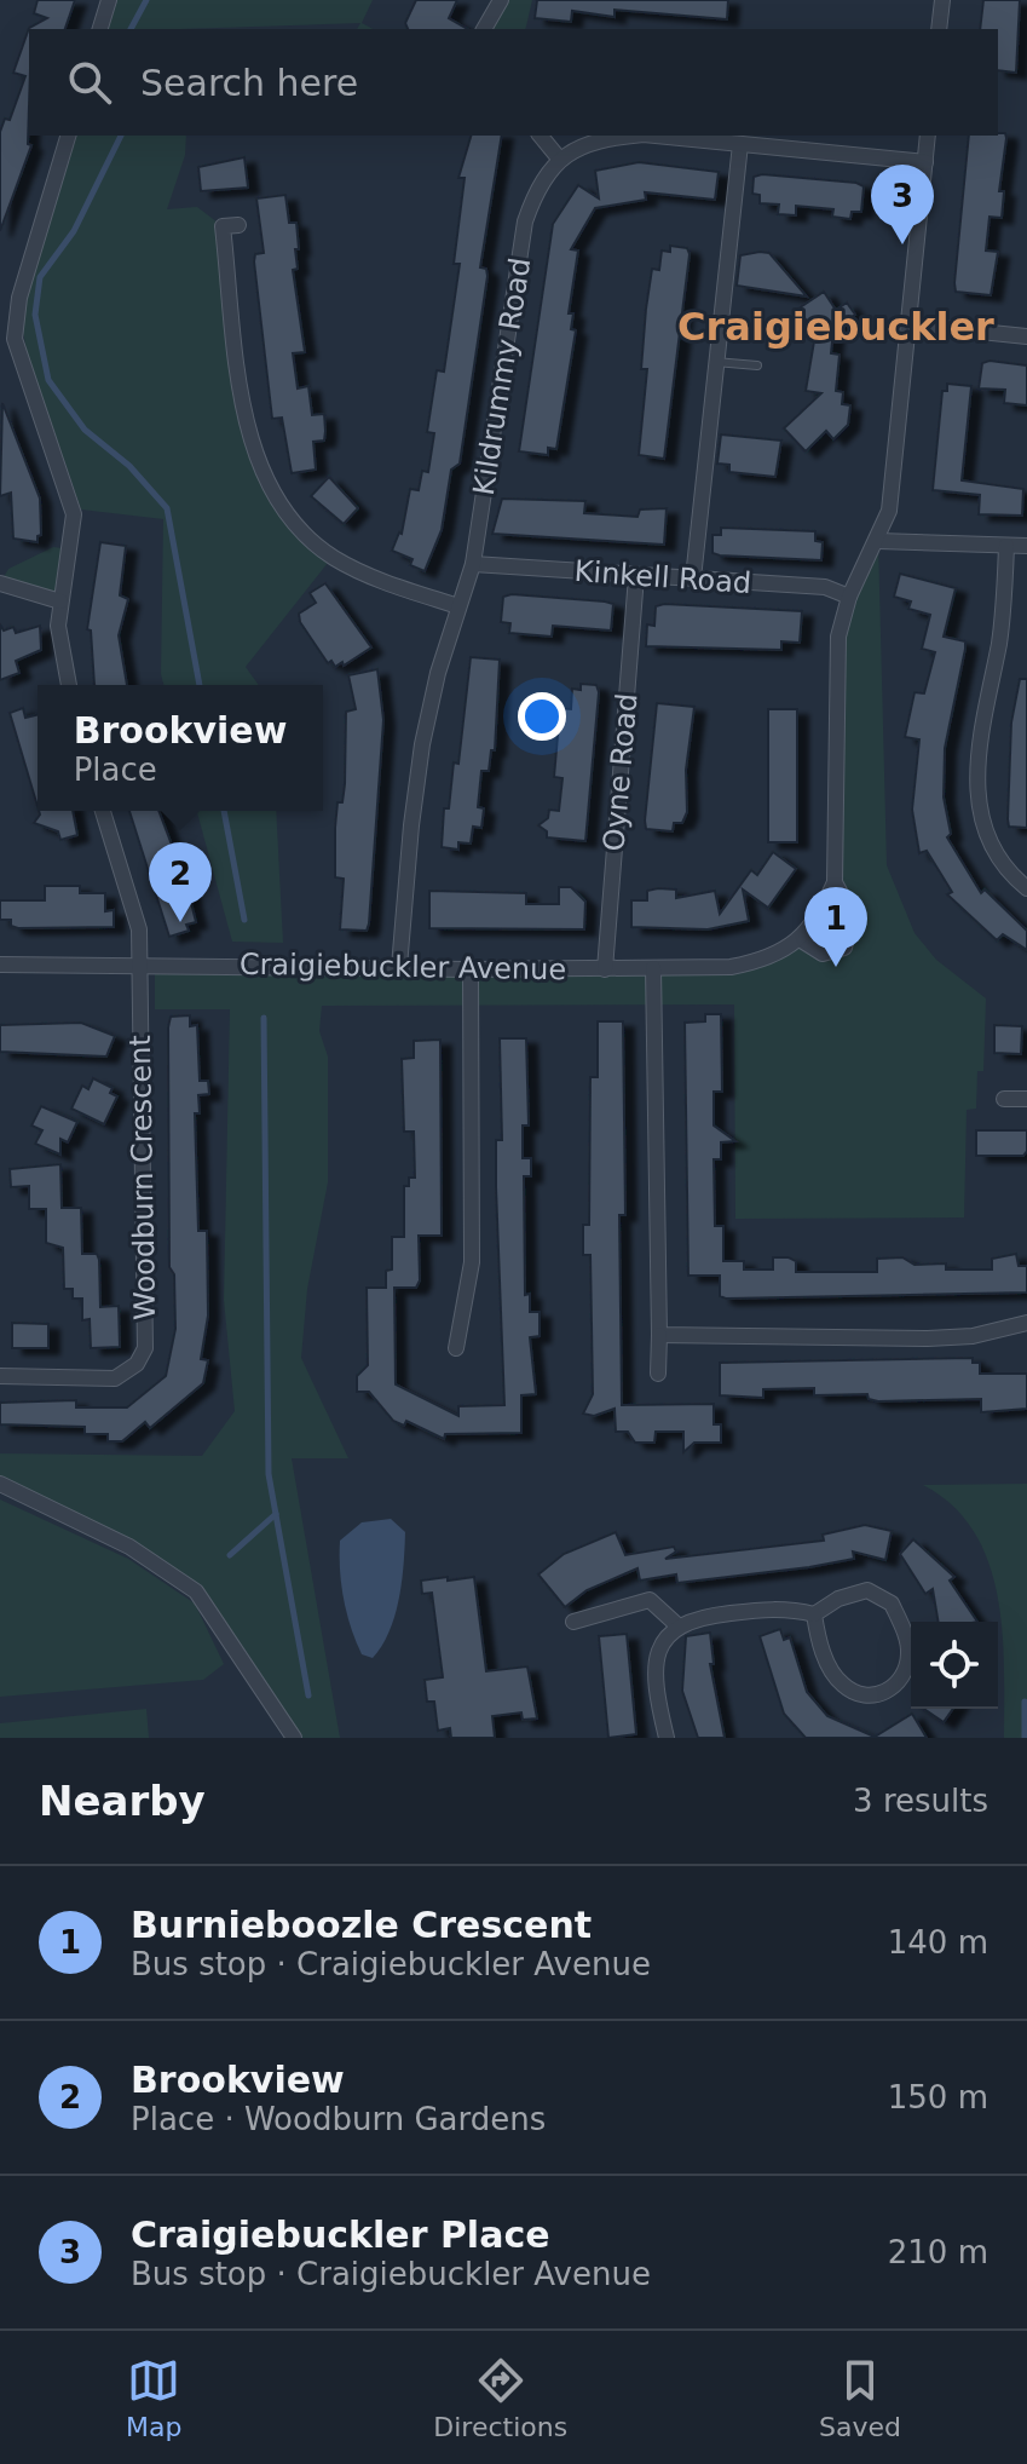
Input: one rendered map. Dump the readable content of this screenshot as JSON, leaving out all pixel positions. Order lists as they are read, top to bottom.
{
  "streets": {
    "street": [
      "Kildrummy Road",
      "Kinkell Road",
      "Oyne Road",
      "Craigiebuckler Avenue",
      "Woodburn Crescent"
    ]
  },
  "crossings": [
    ["Kildrummy Road", "Kinkell Road"],
    ["Kildrummy Road", "Craigiebuckler Avenue"],
    ["Kinkell Road", "Oyne Road"],
    ["Kinkell Road", "Craigiebuckler Avenue"],
    ["Oyne Road", "Craigiebuckler Avenue"],
    ["Craigiebuckler Avenue", "Woodburn Crescent"]
  ],
  "districts": ["Craigiebuckler"],
  "page": {
    "search": "Search here",
    "pins": ["3", "2", "1"],
    "popup": ["Brookview", "Place"],
    "heading": ["Nearby", "3 results"],
    "list": [
      {
        "mark": "1",
        "name": "Burnieboozle Crescent",
        "note": "Bus stop · Craigiebuckler Avenue",
        "value": "140 m"
      },
      {
        "mark": "2",
        "name": "Brookview",
        "note": "Place · Woodburn Gardens",
        "value": "150 m"
      },
      {
        "mark": "3",
        "name": "Craigiebuckler Place",
        "note": "Bus stop · Craigiebuckler Avenue",
        "value": "210 m"
      }
    ],
    "nav": ["Map", "Directions", "Saved"]
  }
}
